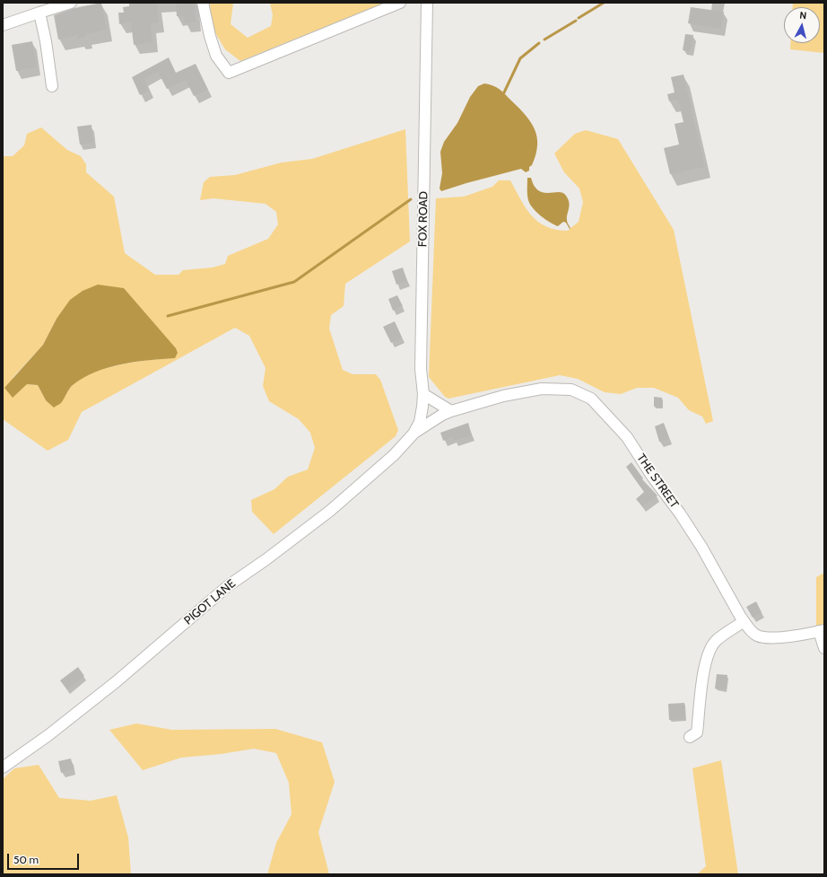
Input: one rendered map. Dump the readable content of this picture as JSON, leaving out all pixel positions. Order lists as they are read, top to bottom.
{
  "streets": {
    "street": ["FOX ROAD", "THE STREET", "PIGOT LANE"]
  },
  "crossings": [
    ["FOX ROAD", "THE STREET"],
    ["FOX ROAD", "PIGOT LANE"],
    ["THE STREET", "PIGOT LANE"]
  ],
  "scale_bar": "50 m",
  "north": "top"
}
